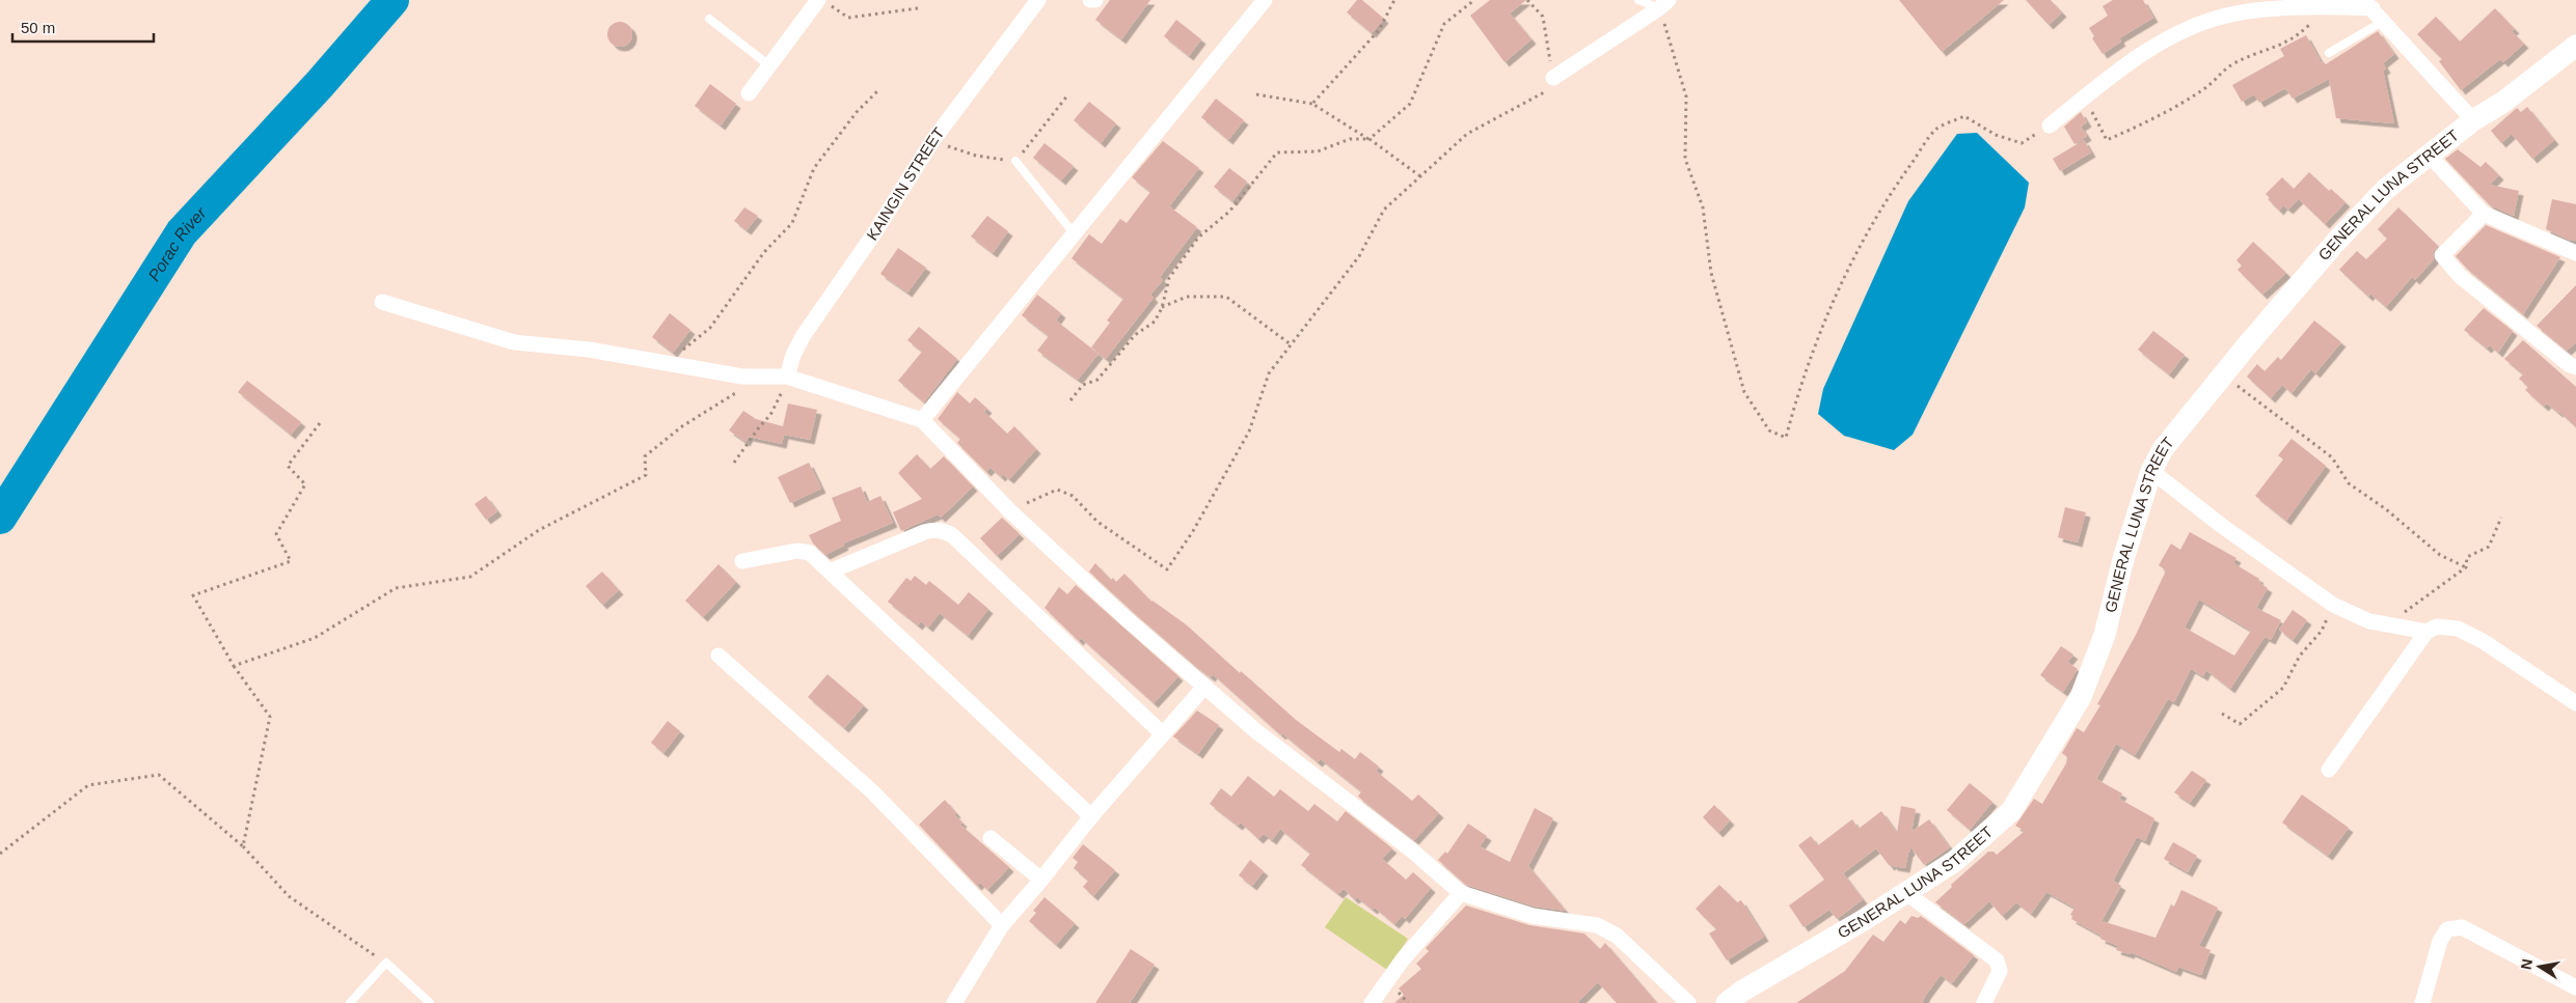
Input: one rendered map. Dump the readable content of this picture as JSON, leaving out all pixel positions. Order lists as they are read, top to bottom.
{
  "streets": {
    "street": ["KAINGIN STREET", "GENERAL LUNA STREET"]
  },
  "water": ["Porac River"],
  "scale_bar": "50 m",
  "north": "left"
}
